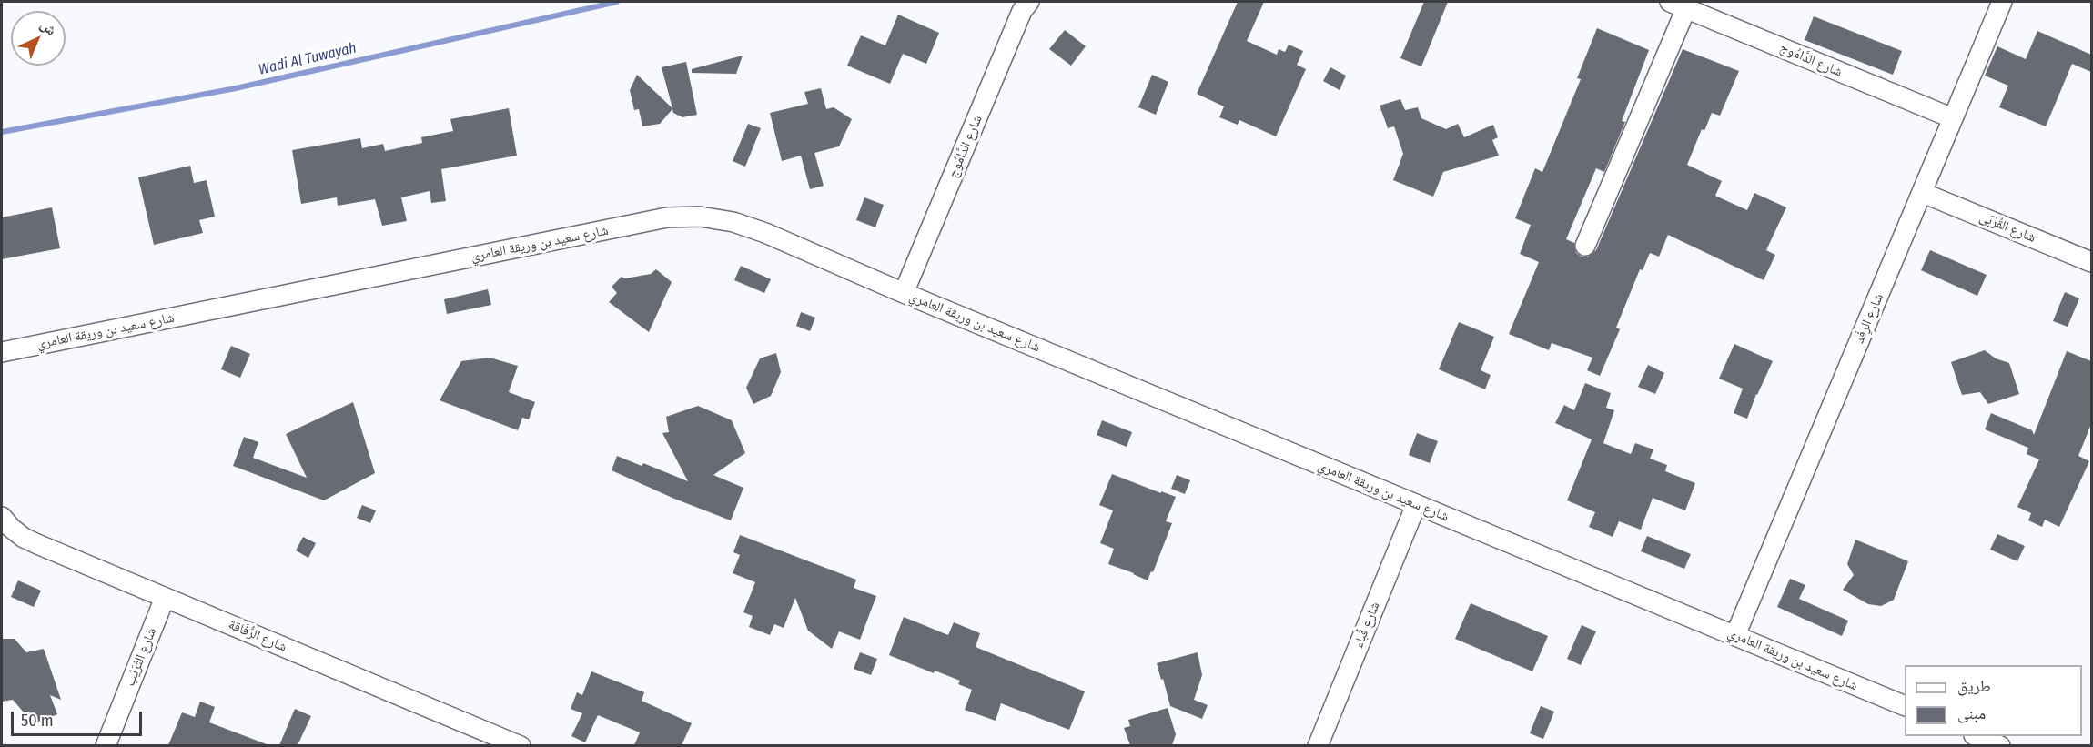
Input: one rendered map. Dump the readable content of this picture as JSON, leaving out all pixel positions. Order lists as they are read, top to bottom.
{
  "streets": {
    "street": [
      "شارع الدَّامُوج",
      "شارع القُرْبَى",
      "شارع سعيد بن وريقة العامري",
      "شارع الرِفْد",
      "شارع قُباء",
      "شارع الرُّفَاقَة",
      "شارع الثُرَيْب"
    ]
  },
  "crossings": [
    ["شارع الدَّامُوج", "شارع سعيد بن وريقة العامري"],
    ["شارع الدَّامُوج", "شارع الرِفْد"],
    ["شارع القُرْبَى", "شارع الرِفْد"],
    ["شارع سعيد بن وريقة العامري", "شارع الرِفْد"],
    ["شارع سعيد بن وريقة العامري", "شارع قُباء"],
    ["شارع الرُّفَاقَة", "شارع الثُرَيْب"]
  ],
  "water": ["Wadi Al Tuwayah"],
  "legend": ["طريق", "مبنى"],
  "scale_bar": "50 m",
  "north": "top right"
}
